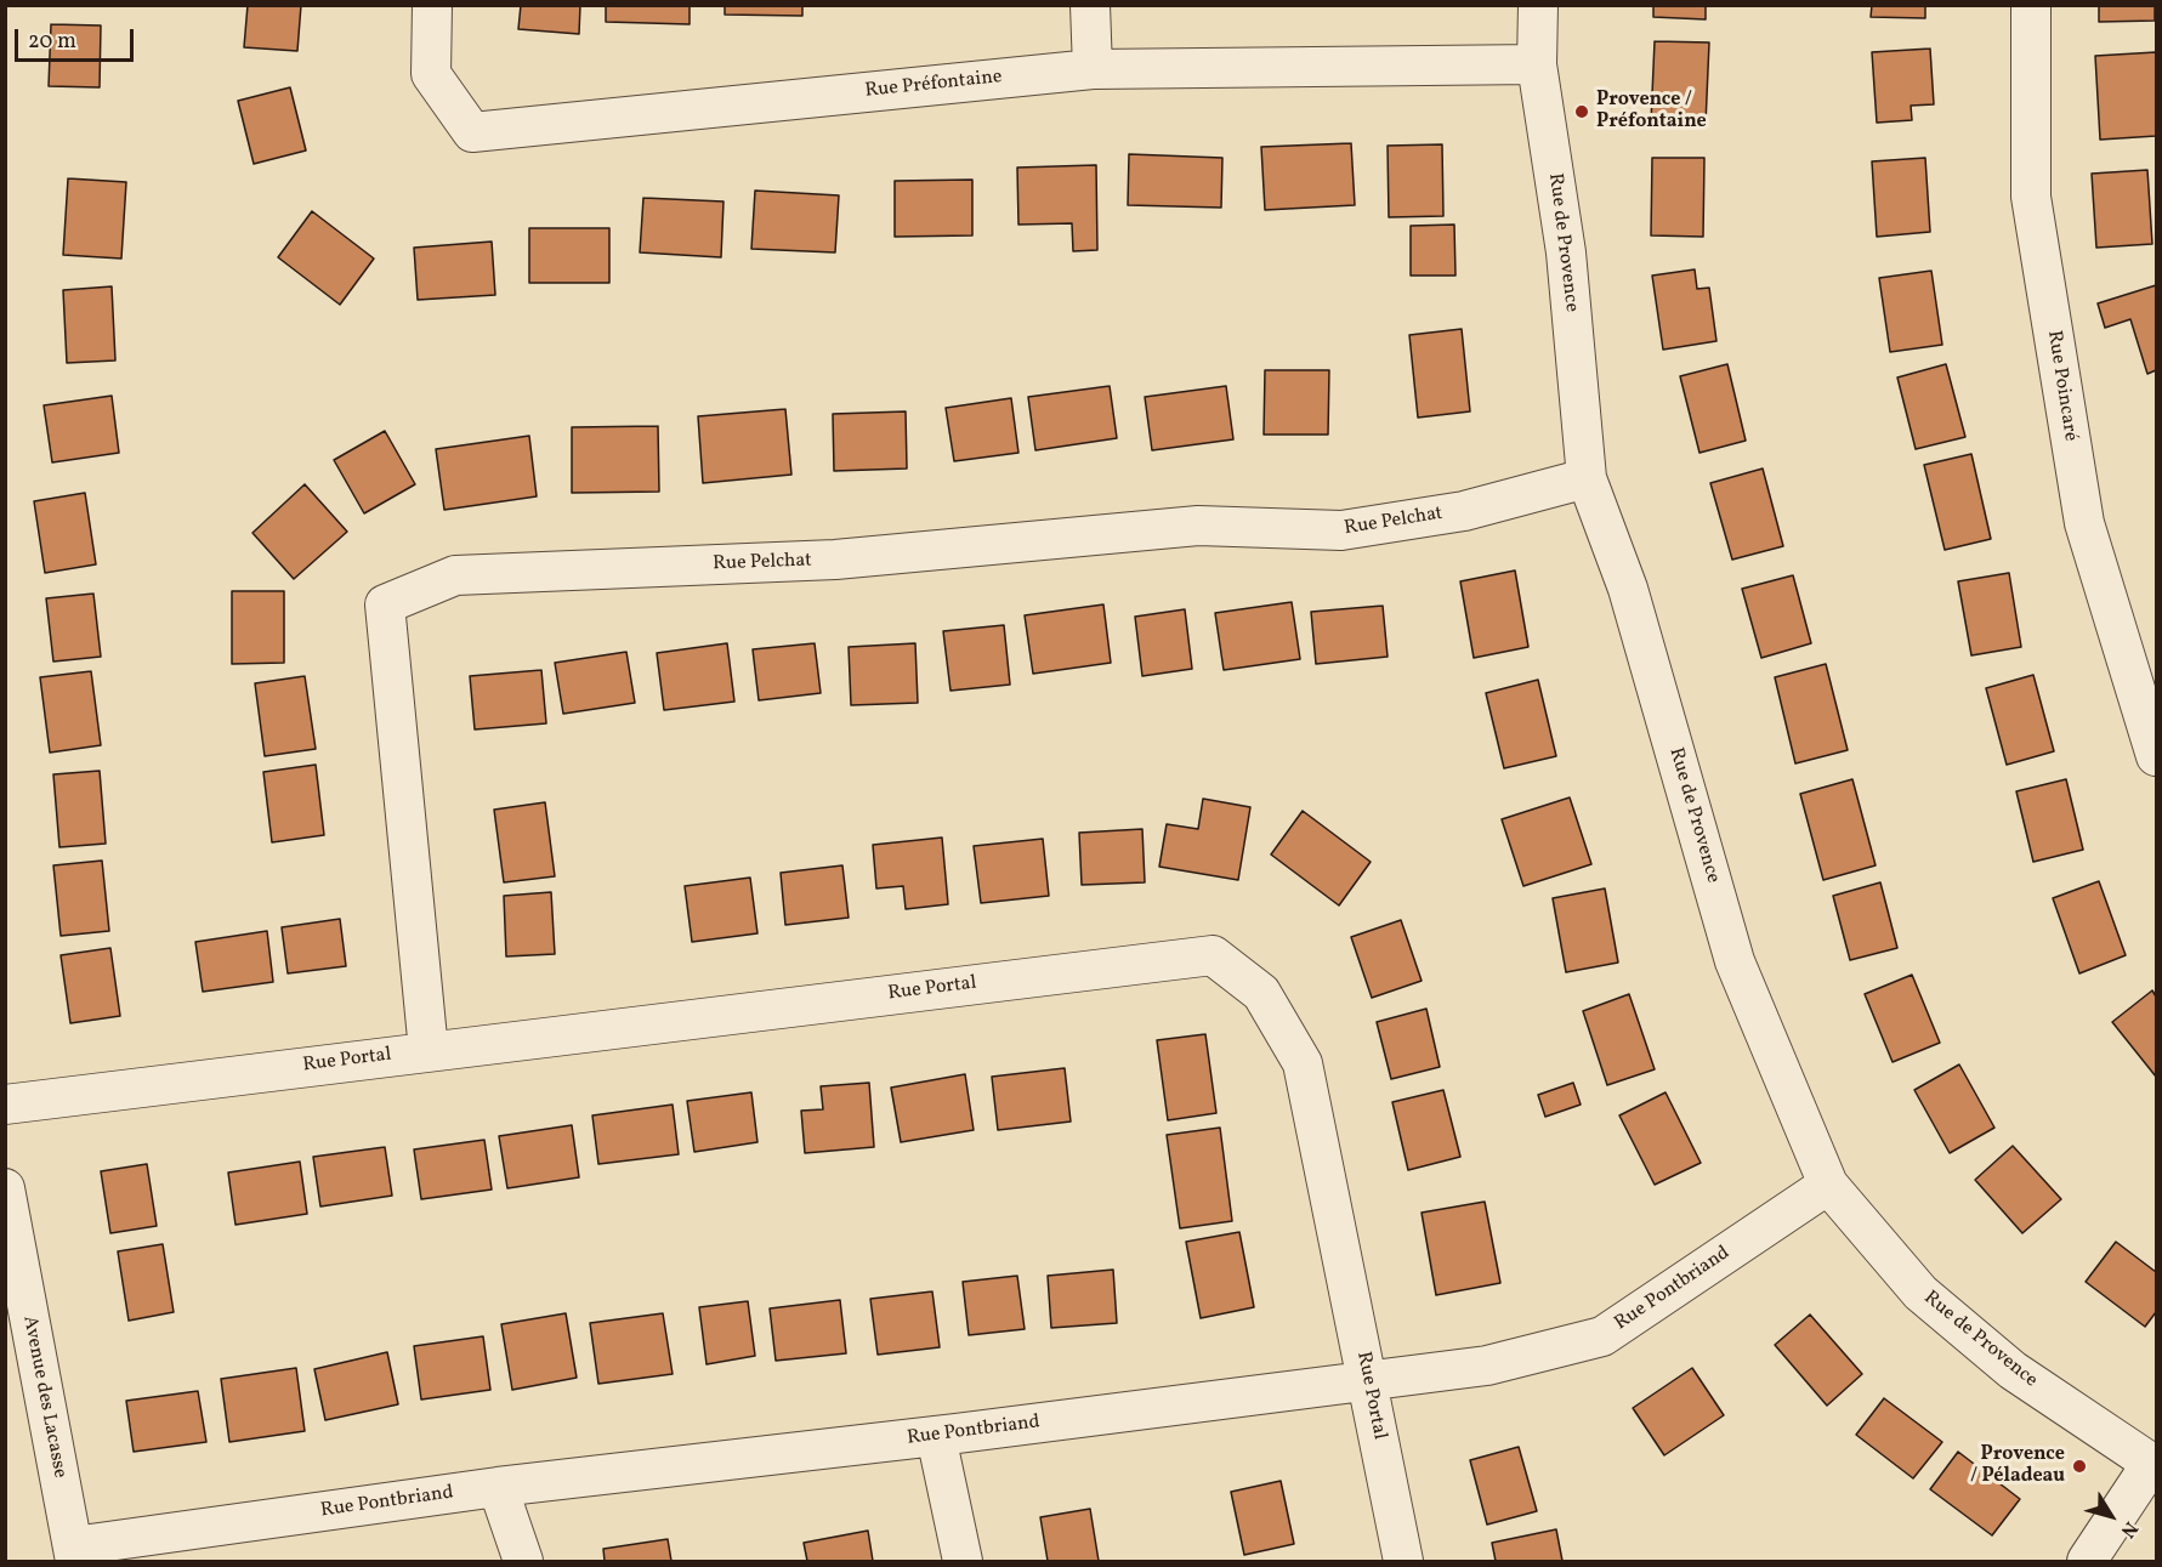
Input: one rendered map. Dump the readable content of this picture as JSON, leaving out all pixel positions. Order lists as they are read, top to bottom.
{
  "streets": {
    "street": [
      "Rue Préfontaine",
      "Rue de Provence",
      "Rue Poincaré",
      "Rue Pelchat",
      "Rue Portal",
      "Rue Pontbriand",
      "Avenue des Lacasse"
    ]
  },
  "crossings": [
    ["Rue Préfontaine", "Rue de Provence"],
    ["Rue de Provence", "Rue Pelchat"],
    ["Rue de Provence", "Rue Pontbriand"],
    ["Rue Pelchat", "Rue Portal"],
    ["Rue Portal", "Rue Pontbriand"],
    ["Rue Pontbriand", "Avenue des Lacasse"]
  ],
  "places": ["Provence / Préfontaine", "Provence / Péladeau"],
  "scale_bar": "20 m",
  "north": "bottom right"
}
